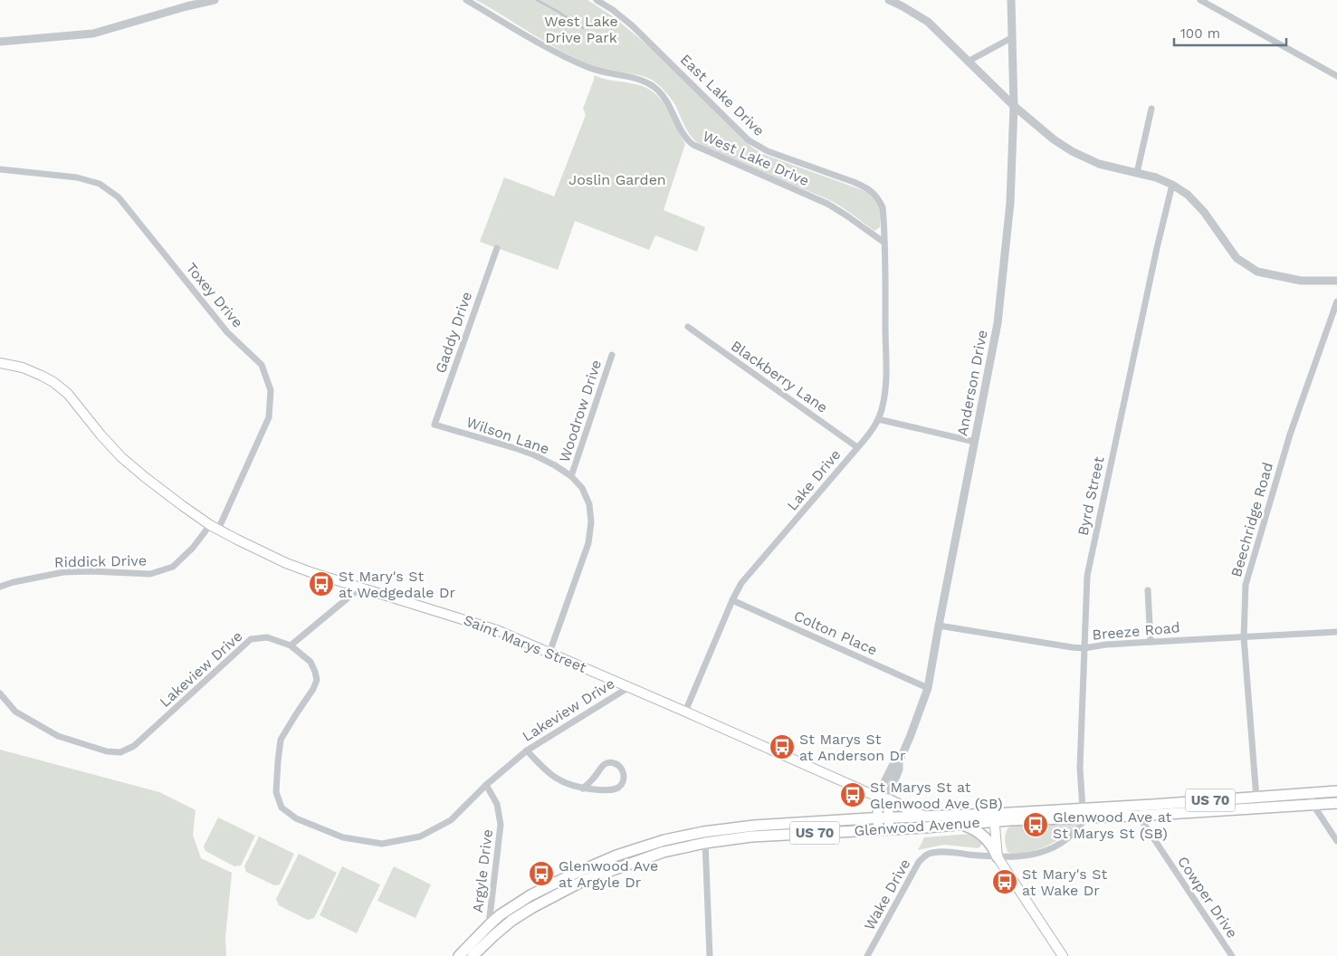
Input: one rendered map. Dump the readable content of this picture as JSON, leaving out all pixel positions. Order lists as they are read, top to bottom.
{
  "streets": {
    "main road": ["Saint Marys Street", "US 70", "Glenwood Avenue"],
    "street": [
      "East Lake Drive",
      "West Lake Drive",
      "Toxey Drive",
      "Gaddy Drive",
      "Blackberry Lane",
      "Anderson Drive",
      "Woodrow Drive",
      "Wilson Lane",
      "Lake Drive",
      "Byrd Street",
      "Beechridge Road",
      "Riddick Drive",
      "Breeze Road",
      "Colton Place",
      "Lakeview Drive",
      "Argyle Drive",
      "Wake Drive",
      "Cowper Drive"
    ]
  },
  "crossings": [
    ["East Lake Drive", "West Lake Drive"],
    ["East Lake Drive", "Lake Drive"],
    ["West Lake Drive", "Lake Drive"],
    ["Toxey Drive", "Riddick Drive"],
    ["Toxey Drive", "Saint Marys Street"],
    ["Gaddy Drive", "Wilson Lane"],
    ["Blackberry Lane", "Lake Drive"],
    ["Anderson Drive", "Breeze Road"],
    ["Anderson Drive", "Colton Place"],
    ["Anderson Drive", "Saint Marys Street"],
    ["Woodrow Drive", "Wilson Lane"],
    ["Wilson Lane", "Saint Marys Street"],
    ["Lake Drive", "Colton Place"],
    ["Lake Drive", "Saint Marys Street"],
    ["Byrd Street", "Breeze Road"],
    ["Byrd Street", "Glenwood Avenue"],
    ["Byrd Street", "Wake Drive"],
    ["Beechridge Road", "Breeze Road"],
    ["Beechridge Road", "Glenwood Avenue"],
    ["Riddick Drive", "Saint Marys Street"],
    ["Saint Marys Street", "Lakeview Drive"],
    ["Lakeview Drive", "Argyle Drive"],
    ["Glenwood Avenue", "Argyle Drive"],
    ["Glenwood Avenue", "Wake Drive"],
    ["Glenwood Avenue", "Cowper Drive"]
  ],
  "parks": ["West Lake Drive Park", "Joslin Garden"],
  "places": {
    "bus stop": [
      "St Mary's St at Wedgedale Dr",
      "St Marys St at Anderson Dr",
      "St Marys St at Glenwood Ave (SB)",
      "Glenwood Ave at St Marys St (SB)",
      "Glenwood Ave at Argyle Dr",
      "St Mary's St at Wake Dr"
    ]
  },
  "scale_bar": "100 m"
}
